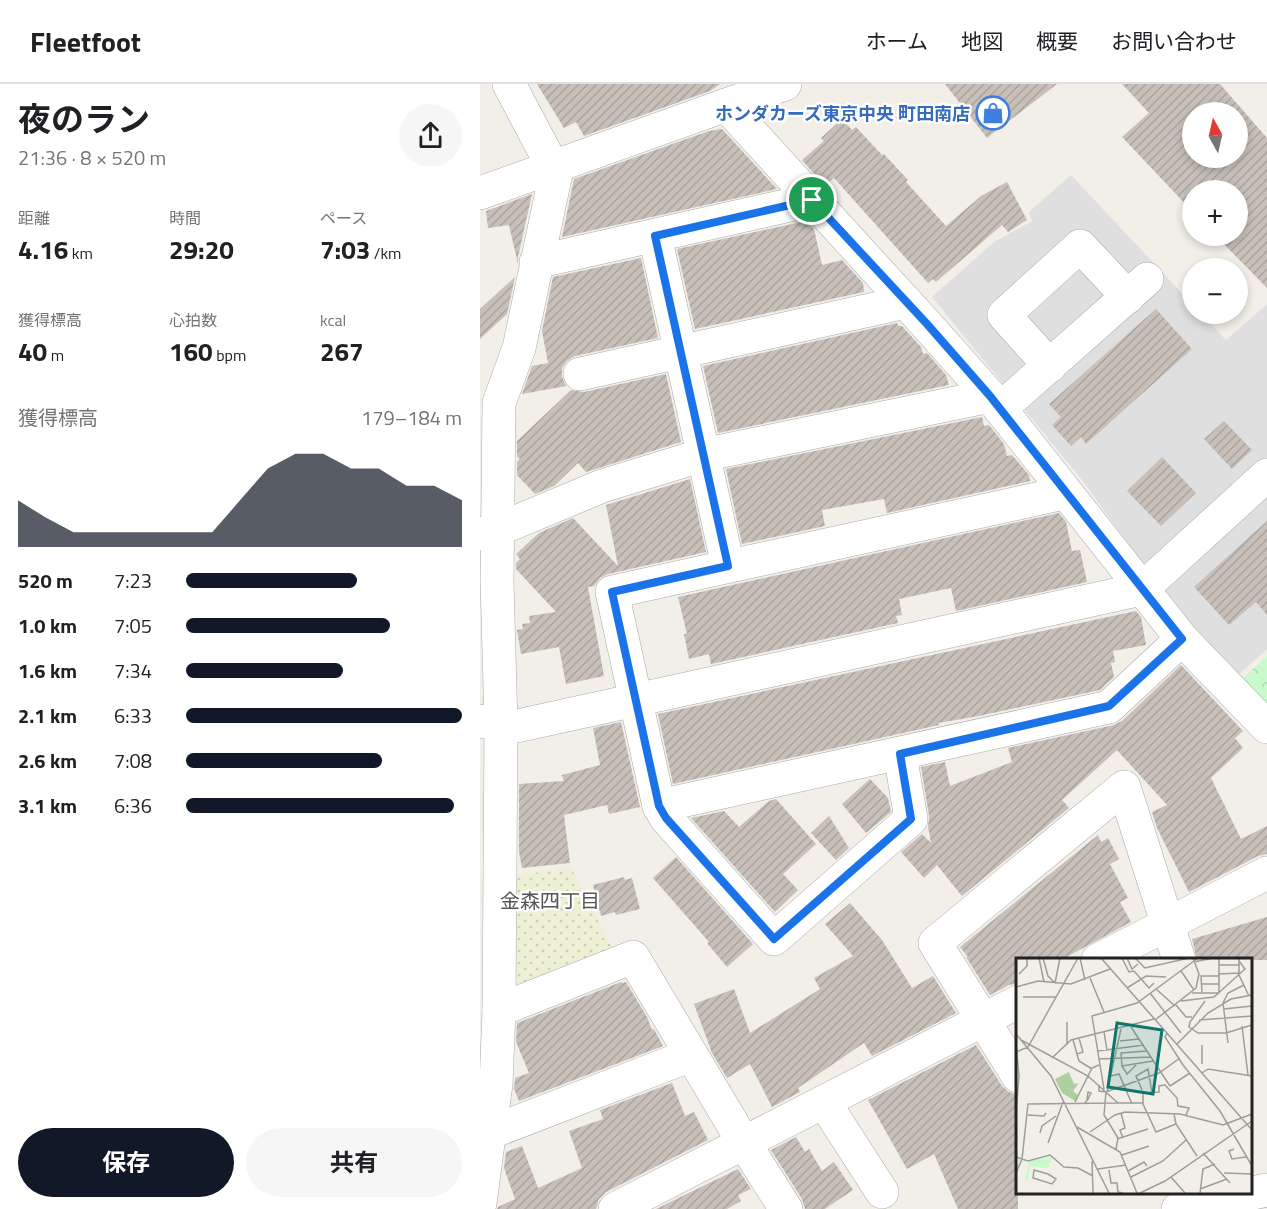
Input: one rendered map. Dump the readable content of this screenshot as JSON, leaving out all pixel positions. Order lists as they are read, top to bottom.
{
  "districts": ["金森四丁目"],
  "places": {
    "shop": ["ホンダカーズ東京中央 町田南店"]
  },
  "north": "top",
  "page": {
    "header": "Fleetfoot",
    "nav": [
      "ホーム",
      "地図",
      "概要",
      "お問い合わせ"
    ],
    "heading": ["夜のラン", "21:36 · 8 × 520 m"],
    "map_buttons": ["+", "−"],
    "stats": [
      ["距離", "4.16 km"],
      ["時間", "29:20"],
      ["ペース", "7:03 /km"],
      ["獲得標高", "40 m"],
      ["心拍数", "160 bpm"],
      ["kcal", "267"]
    ],
    "chart": ["獲得標高", "179–184 m"],
    "list": [
      {
        "name": "520 m",
        "note": "7:23"
      },
      {
        "name": "1.0 km",
        "note": "7:05"
      },
      {
        "name": "1.6 km",
        "note": "7:34"
      },
      {
        "name": "2.1 km",
        "note": "6:33"
      },
      {
        "name": "2.6 km",
        "note": "7:08"
      },
      {
        "name": "3.1 km",
        "note": "6:36"
      }
    ],
    "buttons": ["保存", "共有"]
  }
}
